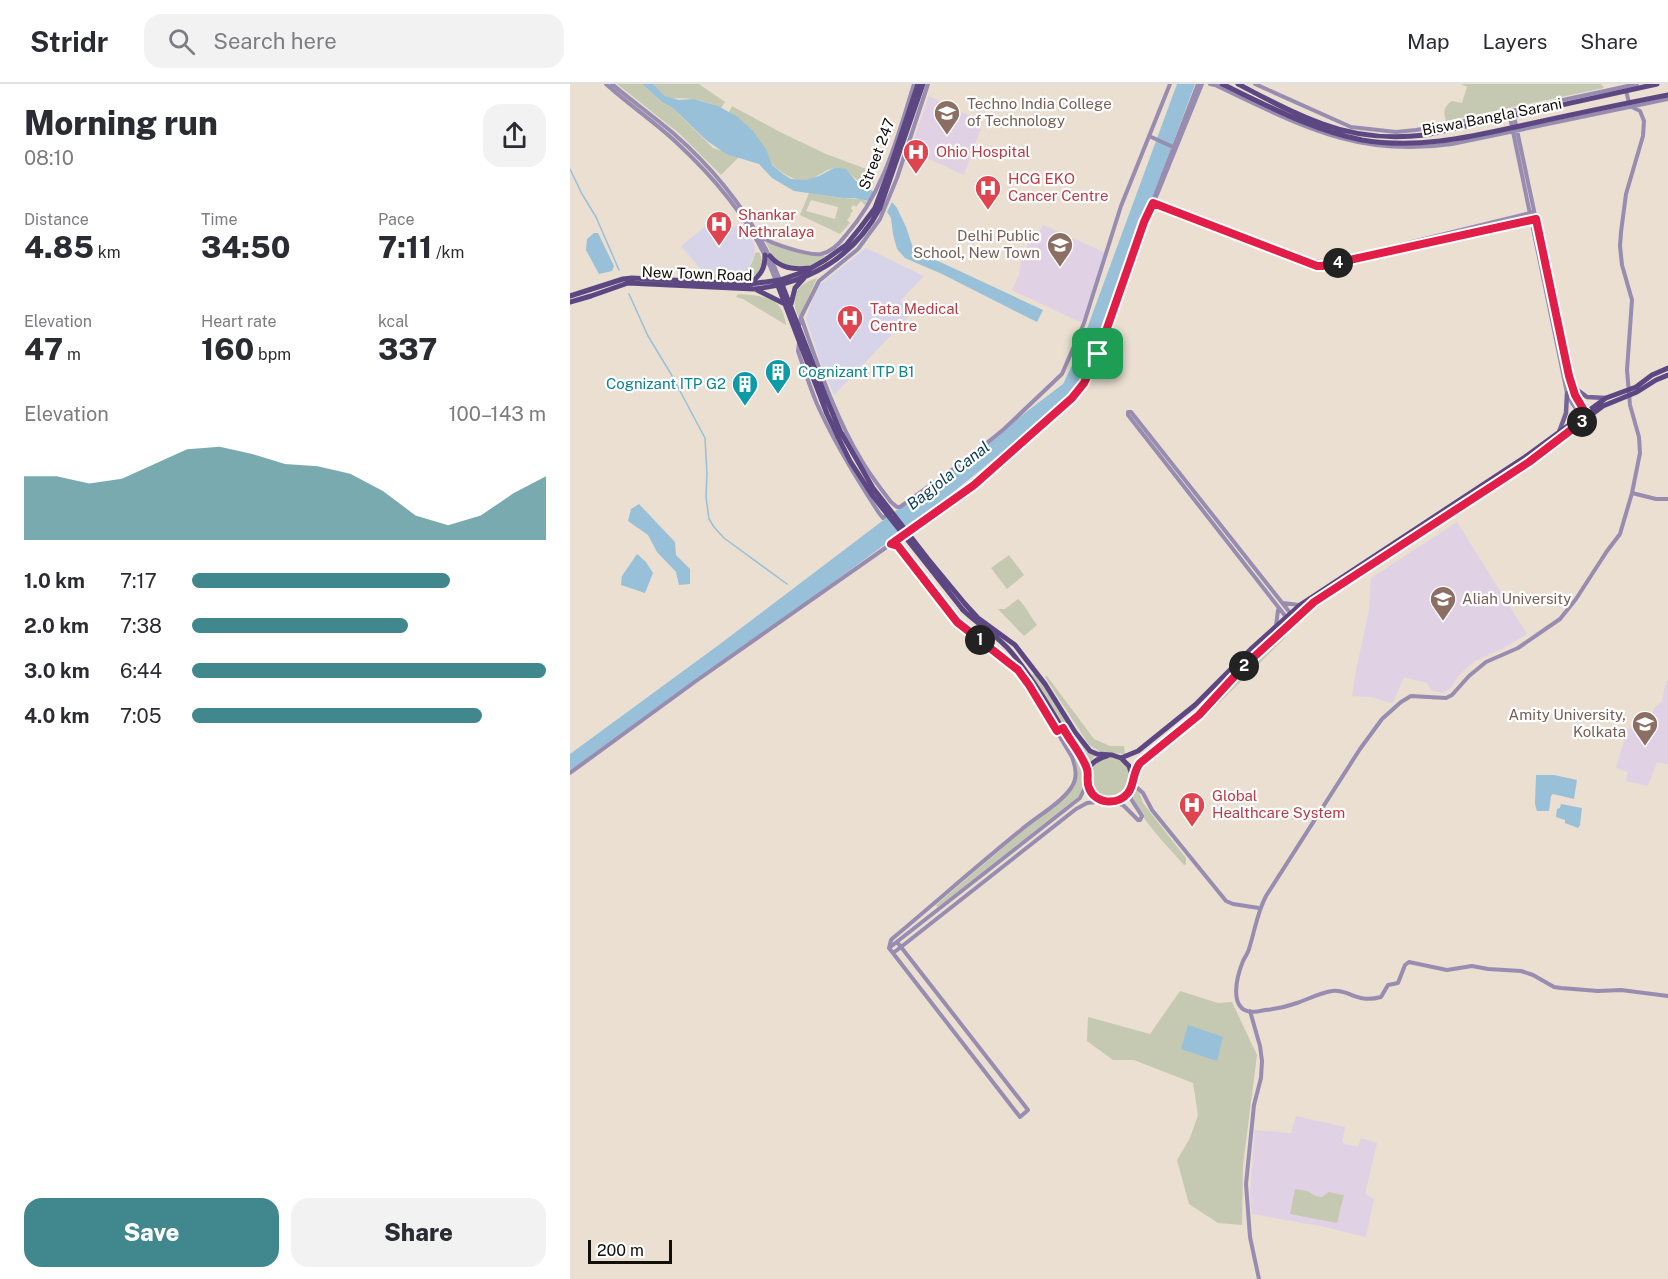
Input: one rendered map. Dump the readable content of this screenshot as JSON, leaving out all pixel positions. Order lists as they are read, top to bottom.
{
  "streets": {
    "main road": ["Biswa Bangla Sarani", "New Town Road"],
    "street": ["Street 247"]
  },
  "water": ["Bagjola Canal"],
  "places": {
    "school or university": [
      "Techno India College of Technology",
      "Delhi Public School, New Town",
      "Aliah University",
      "Amity University, Kolkata"
    ],
    "hospital": [
      "Ohio Hospital",
      "HCG EKO Cancer Centre",
      "Shankar Nethralaya",
      "Tata Medical Centre",
      "Global Healthcare System"
    ],
    "building": ["Cognizant ITP B1", "Cognizant ITP G2"]
  },
  "scale_bar": "200 m",
  "page": {
    "header": "Stridr",
    "search": "Search here",
    "nav": ["Map", "Layers", "Share"],
    "heading": ["Morning run", "08:10"],
    "stats": [
      ["Distance", "4.85 km"],
      ["Time", "34:50"],
      ["Pace", "7:11 /km"],
      ["Elevation", "47 m"],
      ["Heart rate", "160 bpm"],
      ["kcal", "337"]
    ],
    "pins": [
      "4",
      "3",
      "1",
      "2"
    ],
    "chart": ["Elevation", "100–143 m"],
    "list": [
      {
        "name": "1.0 km",
        "note": "7:17"
      },
      {
        "name": "2.0 km",
        "note": "7:38"
      },
      {
        "name": "3.0 km",
        "note": "6:44"
      },
      {
        "name": "4.0 km",
        "note": "7:05"
      }
    ],
    "buttons": ["Save", "Share"],
    "scale": "200 m"
  }
}
